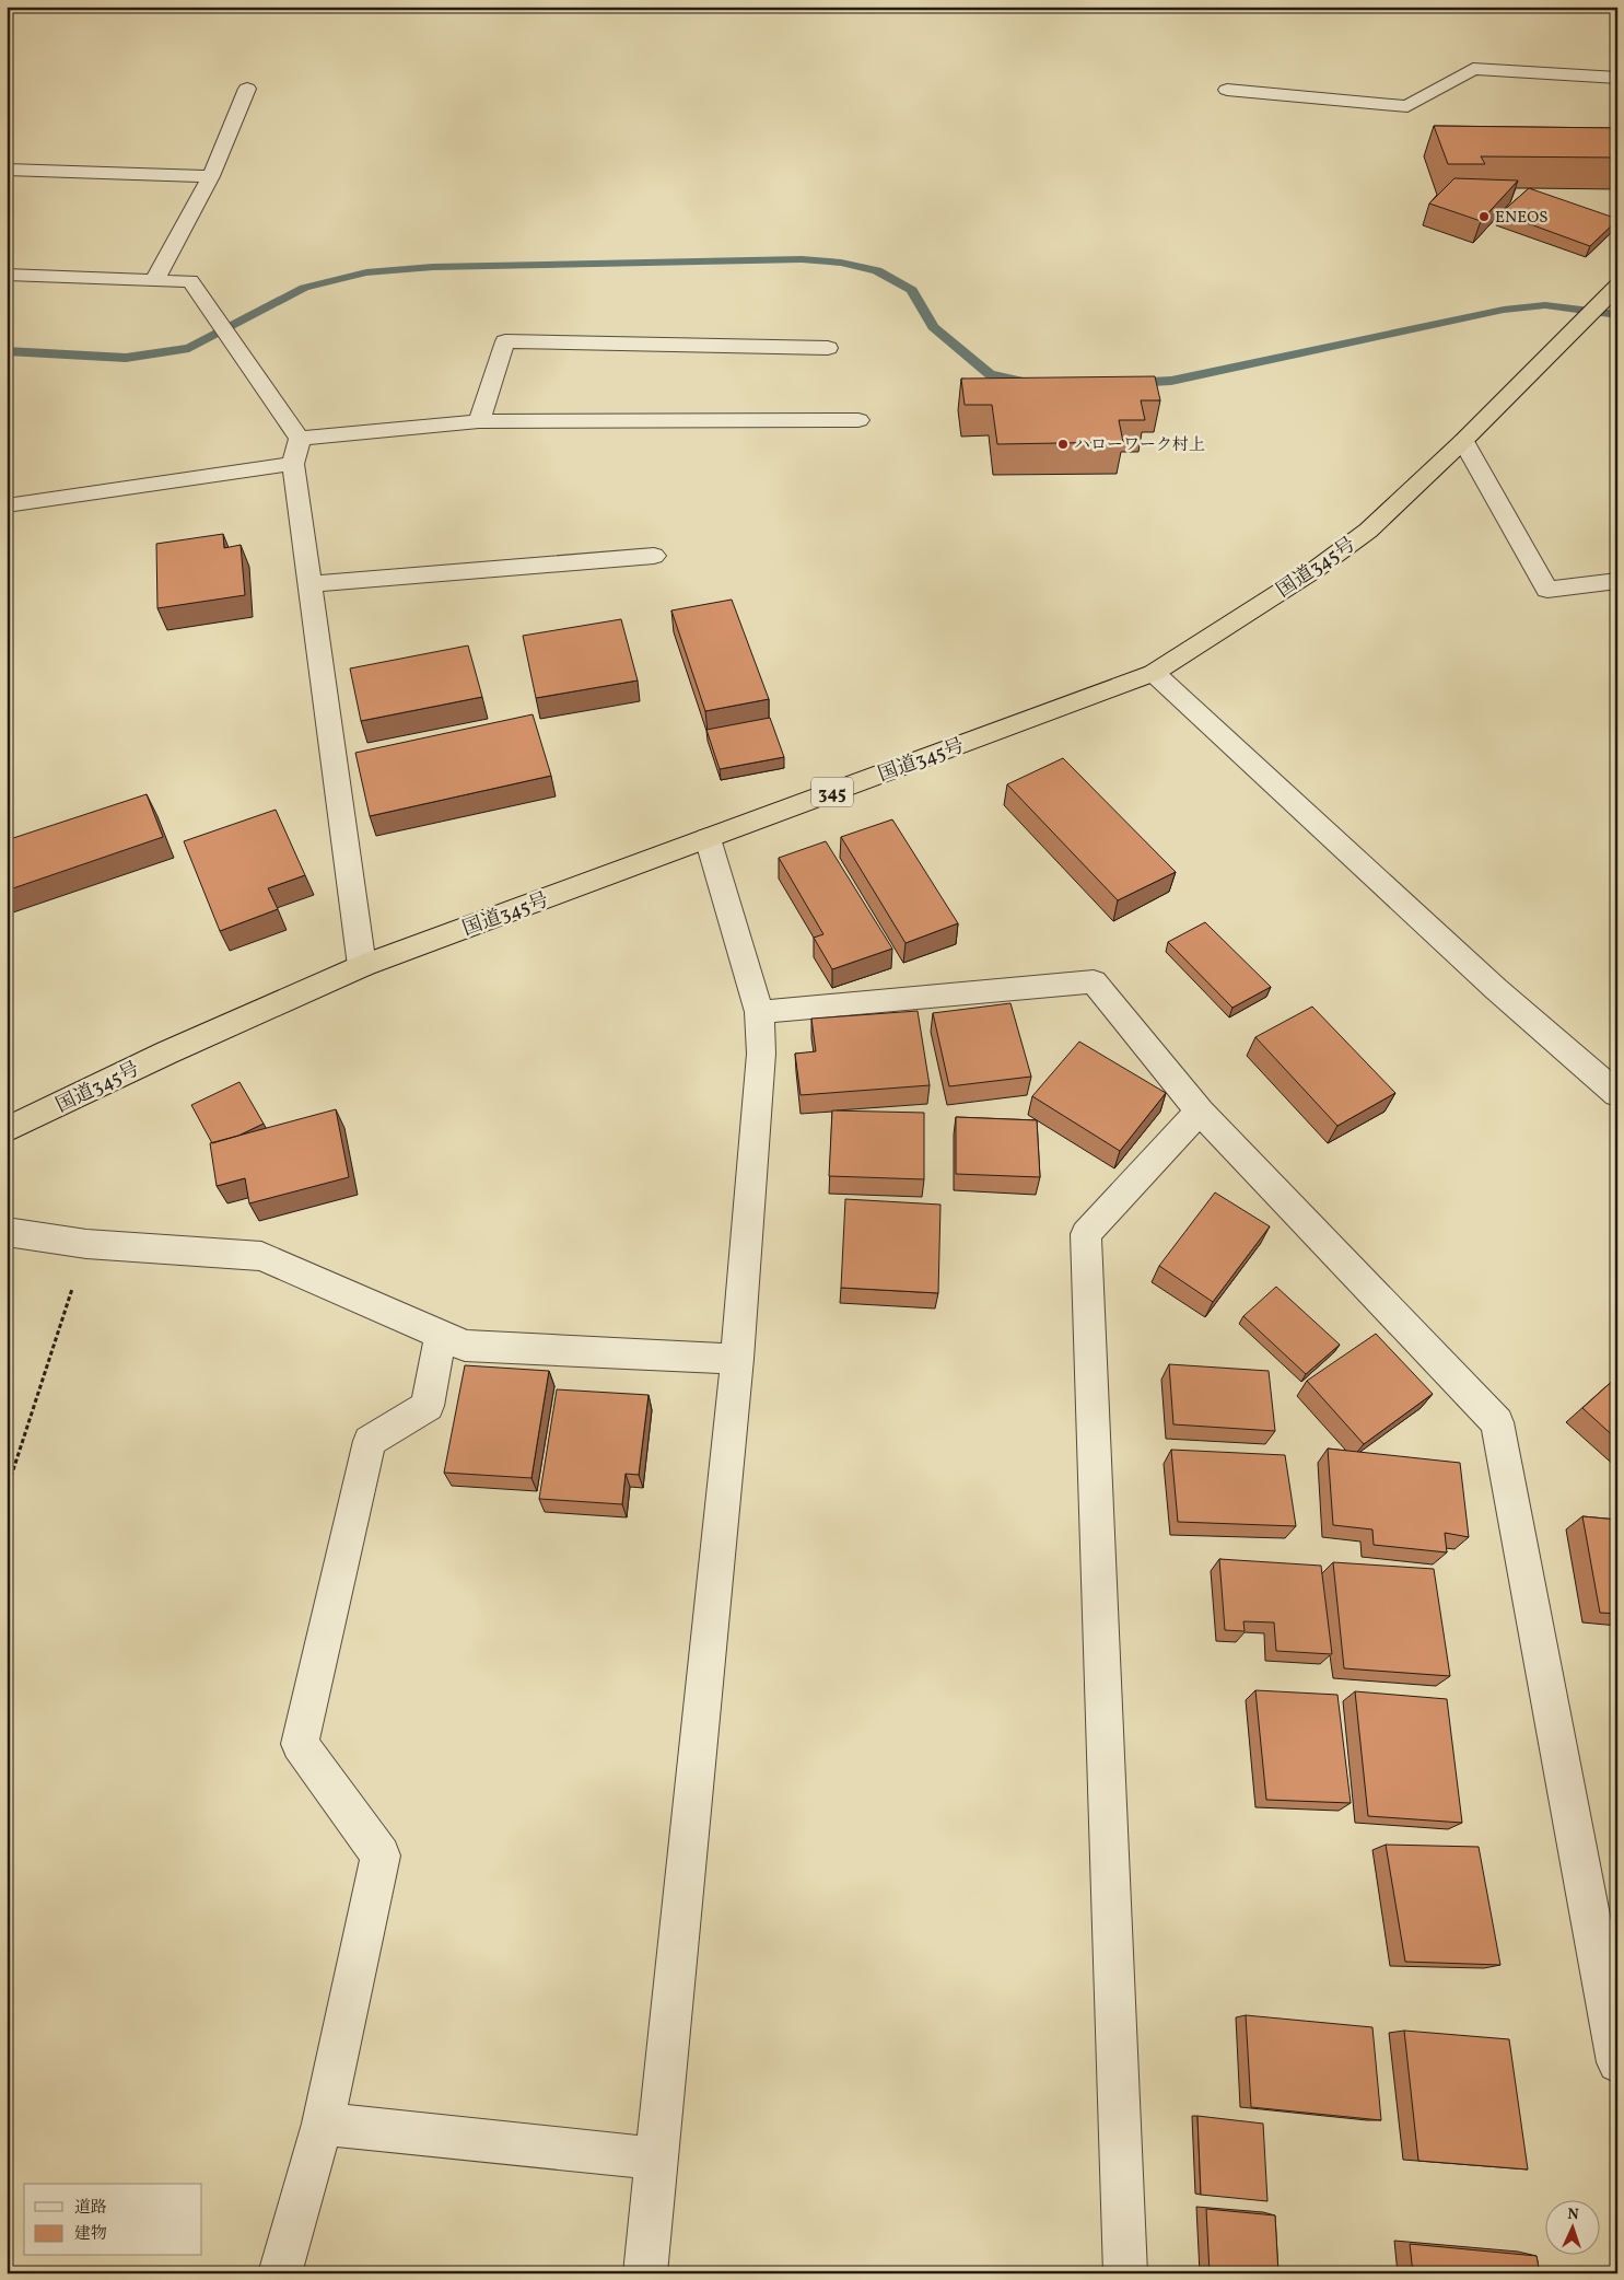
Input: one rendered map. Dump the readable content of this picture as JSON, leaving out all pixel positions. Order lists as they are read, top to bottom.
{
  "streets": {
    "highway": ["国道345号", "345"]
  },
  "places": ["ENEOS", "ハローワーク村上"],
  "legend": ["道路", "建物"],
  "north": "top"
}
